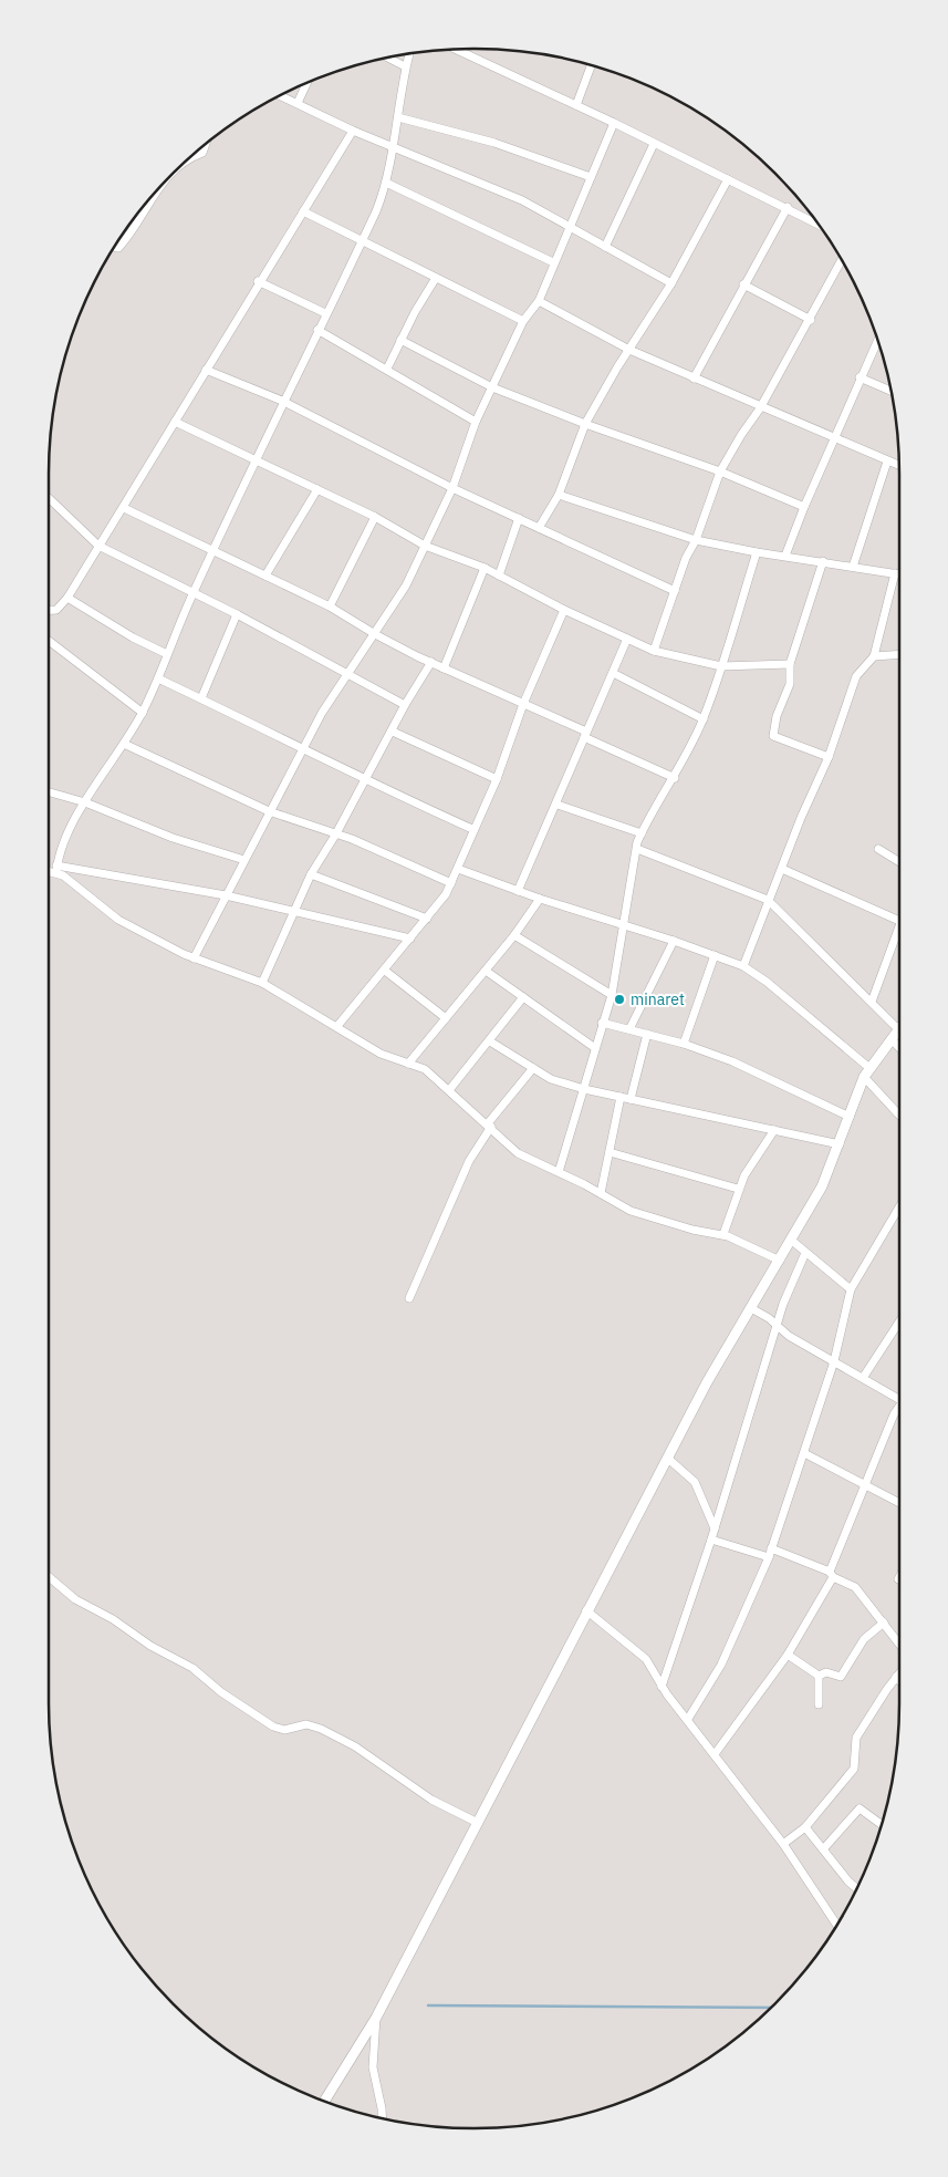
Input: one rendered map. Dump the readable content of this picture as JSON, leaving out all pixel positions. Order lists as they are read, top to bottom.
{
  "places": ["minaret"]
}
